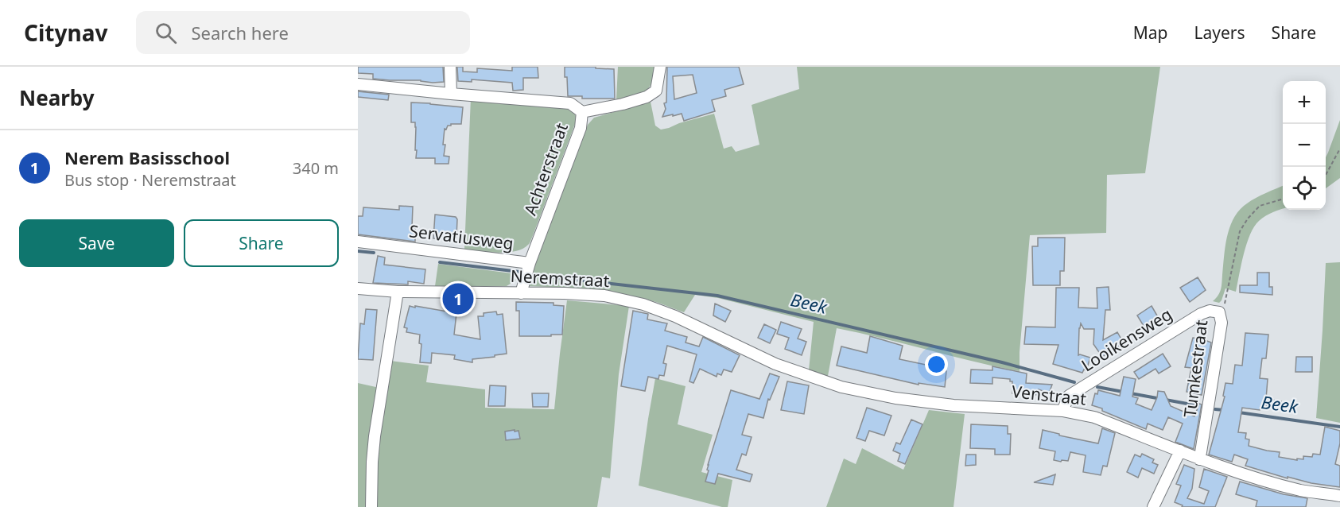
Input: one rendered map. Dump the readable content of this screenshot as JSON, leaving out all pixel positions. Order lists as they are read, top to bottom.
{
  "streets": {
    "street": [
      "Achterstraat",
      "Servatiusweg",
      "Neremstraat",
      "Looikensweg",
      "Tumkestraat",
      "Venstraat"
    ]
  },
  "crossings": [
    ["Achterstraat", "Servatiusweg"],
    ["Servatiusweg", "Neremstraat"],
    ["Neremstraat", "Venstraat"],
    ["Looikensweg", "Tumkestraat"],
    ["Looikensweg", "Venstraat"],
    ["Tumkestraat", "Venstraat"]
  ],
  "water": ["Beek"],
  "page": {
    "header": "Citynav",
    "search": "Search here",
    "nav": ["Map", "Layers", "Share"],
    "heading": "Nearby",
    "map_buttons": ["+", "−"],
    "list": [
      {
        "mark": "1",
        "name": "Nerem Basisschool",
        "note": "Bus stop · Neremstraat",
        "value": "340 m"
      }
    ],
    "buttons": ["Save", "Share"],
    "pins": "1"
  }
}
